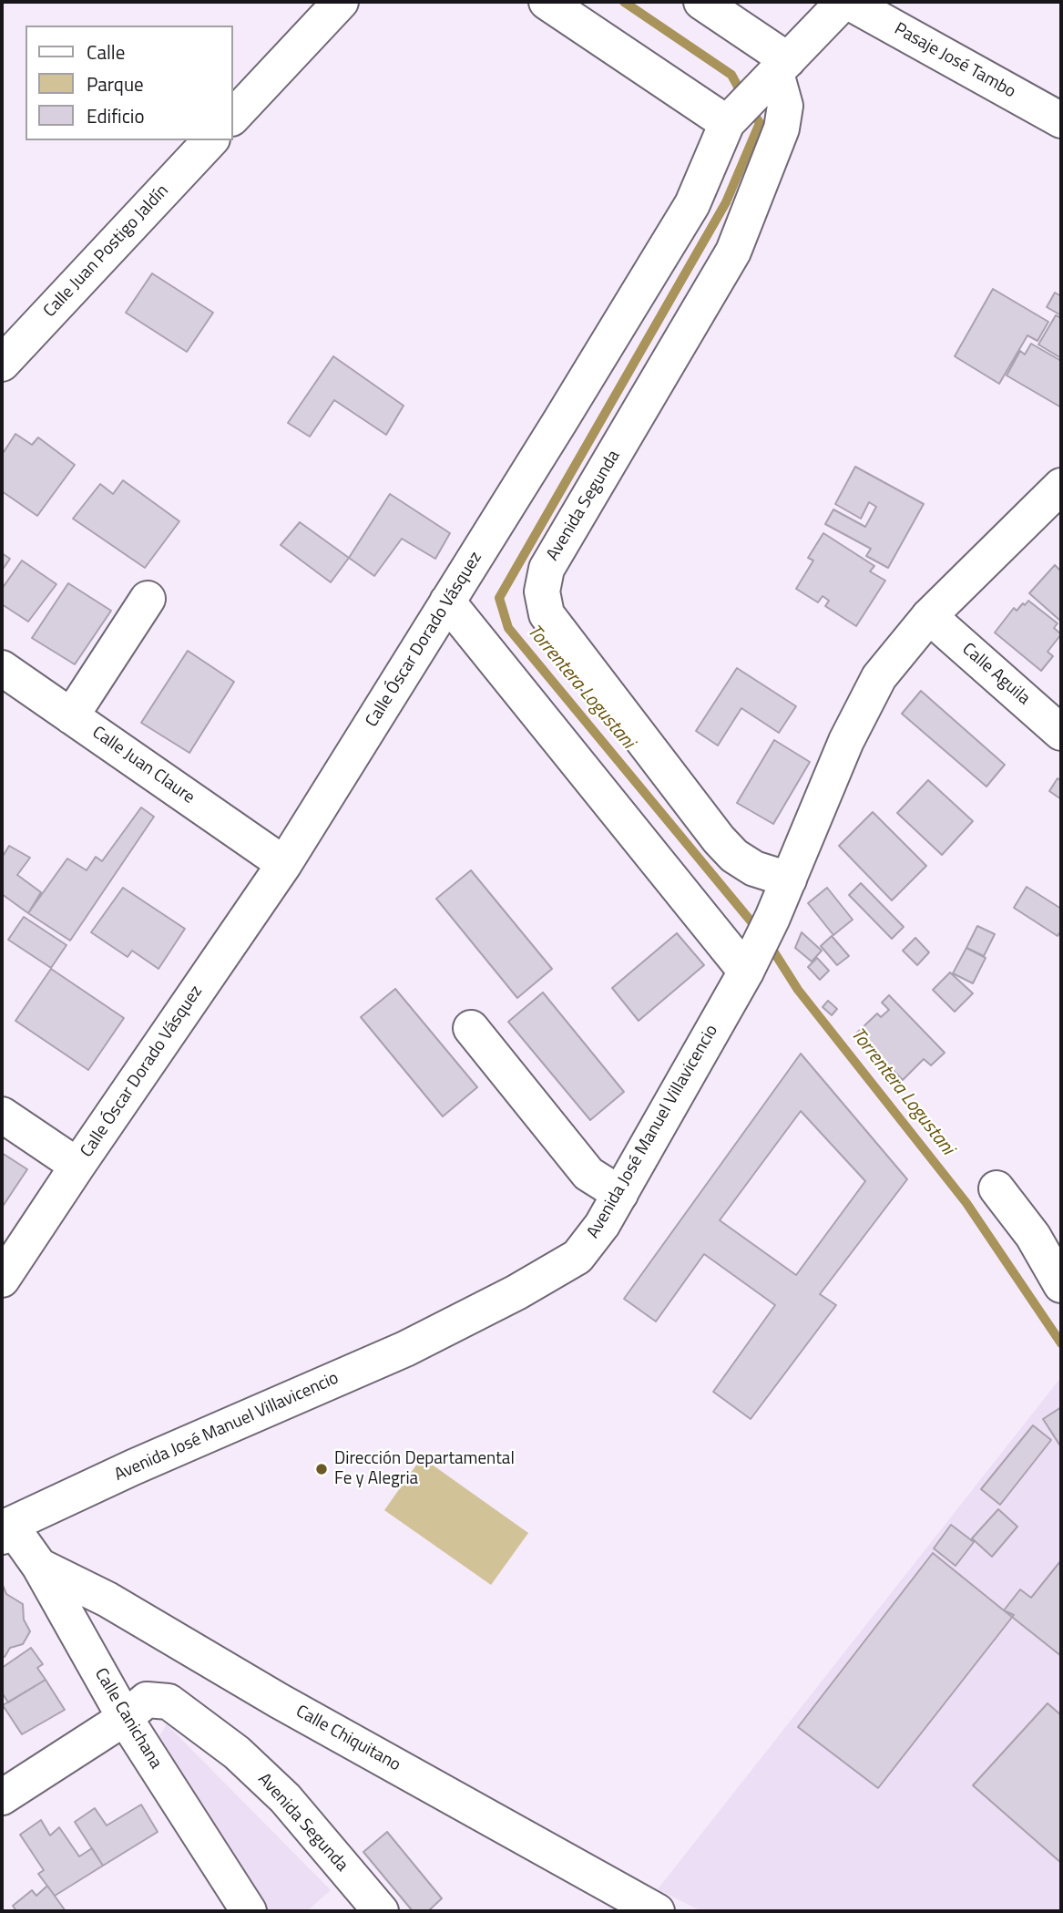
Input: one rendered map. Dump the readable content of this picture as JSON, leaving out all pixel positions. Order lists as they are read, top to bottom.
{
  "streets": {
    "street": [
      "Pasaje José Tambo",
      "Calle Juan Postigo Jaldín",
      "Avenida Segunda",
      "Calle Óscar Dorado Vásquez",
      "Calle Aguila",
      "Calle Juan Claure",
      "Avenida José Manuel Villavicencio",
      "Calle Canichana",
      "Calle Chiquitano"
    ]
  },
  "crossings": [
    ["Avenida Segunda", "Calle Óscar Dorado Vásquez"],
    ["Avenida Segunda", "Avenida José Manuel Villavicencio"],
    ["Avenida Segunda", "Calle Canichana"],
    ["Calle Óscar Dorado Vásquez", "Calle Juan Claure"],
    ["Calle Aguila", "Avenida José Manuel Villavicencio"],
    ["Avenida José Manuel Villavicencio", "Calle Canichana"],
    ["Calle Canichana", "Calle Chiquitano"]
  ],
  "water": ["Torrentera Logustani"],
  "places": ["Dirección Departamental Fe y Alegria"],
  "legend": ["Calle", "Parque", "Edificio"]
}
